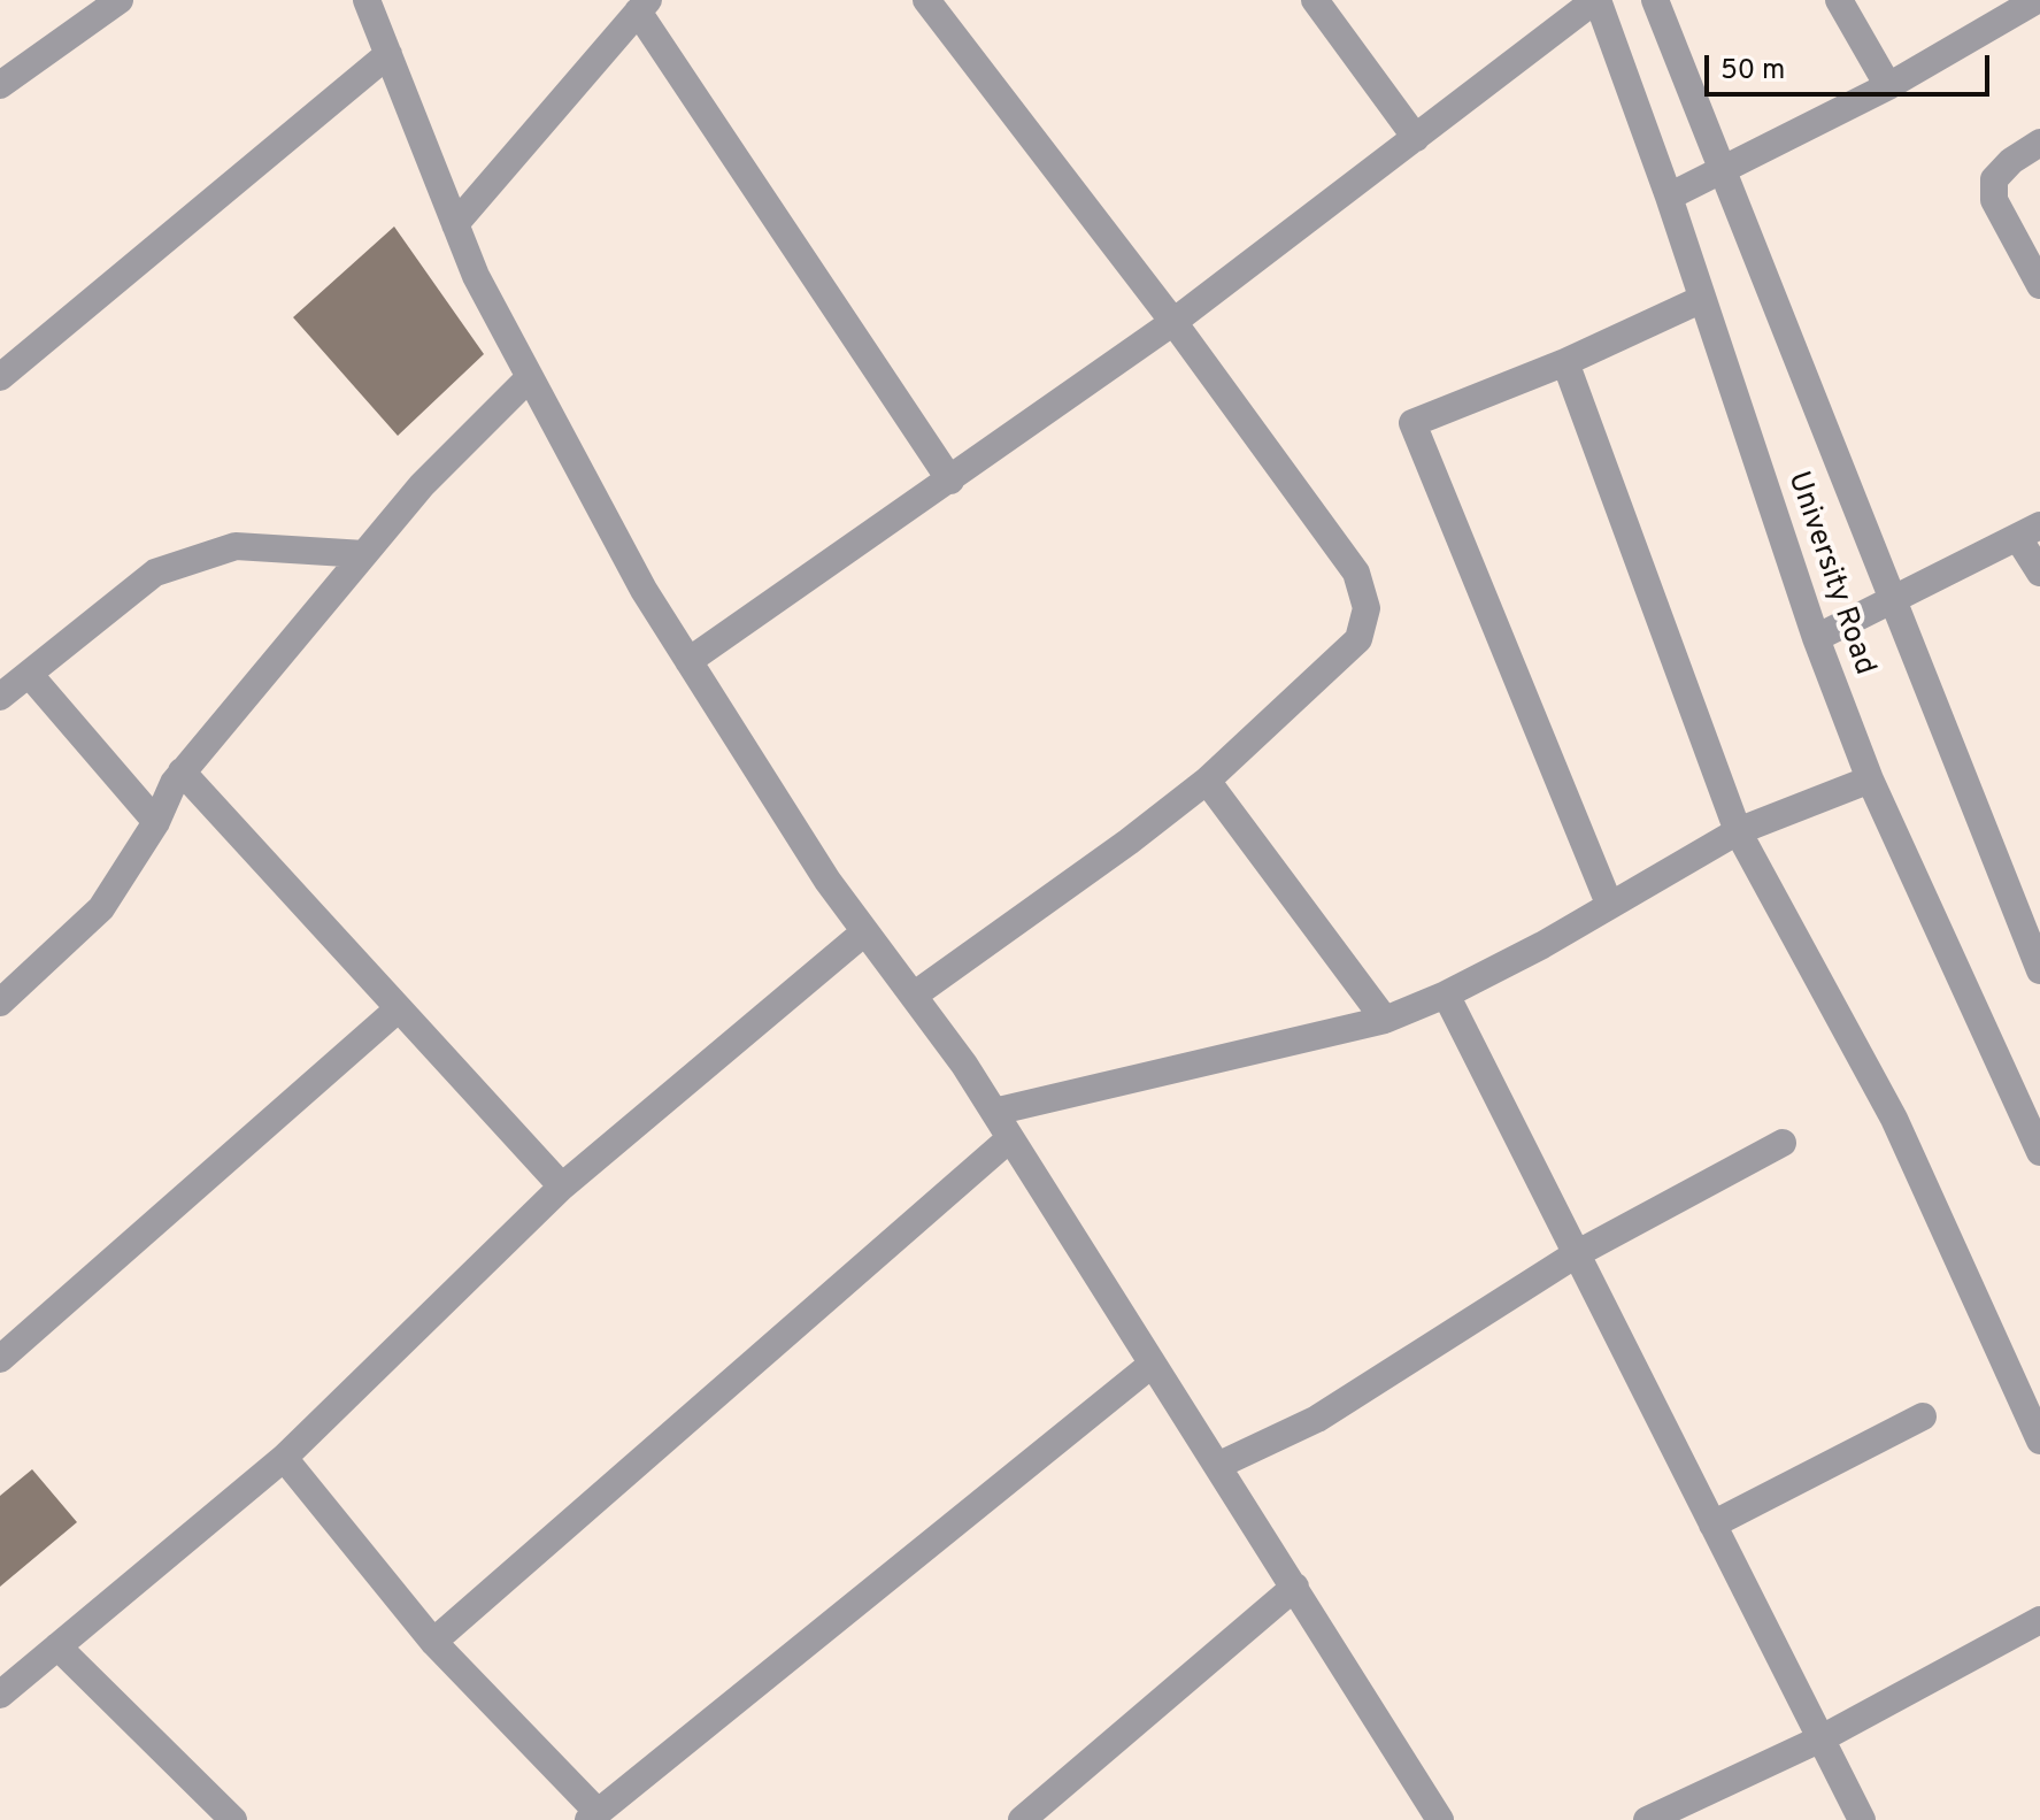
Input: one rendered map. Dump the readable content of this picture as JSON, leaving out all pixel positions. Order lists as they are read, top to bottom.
{
  "streets": {
    "street": ["University Road"]
  },
  "scale_bar": "50 m"
}
